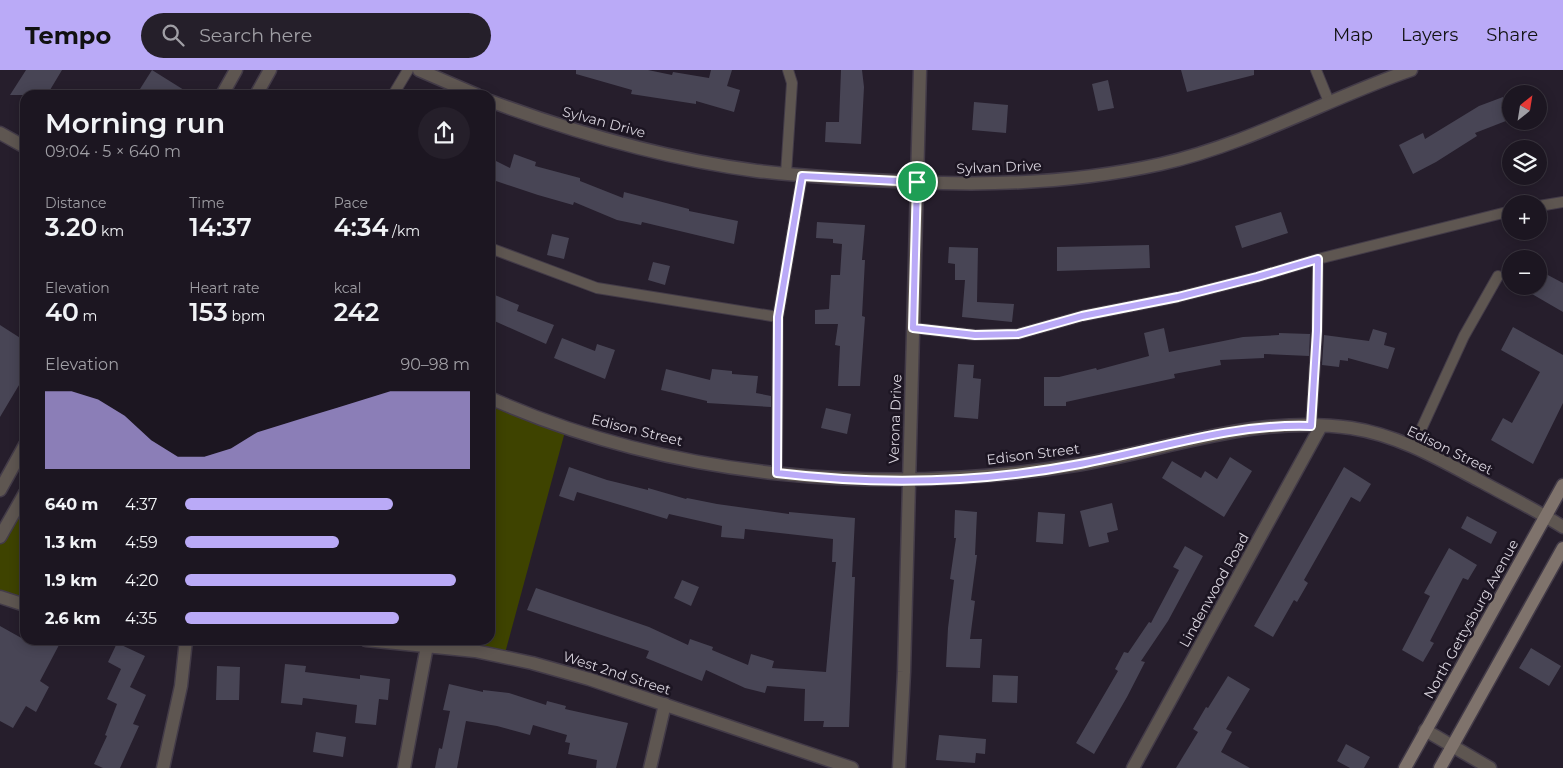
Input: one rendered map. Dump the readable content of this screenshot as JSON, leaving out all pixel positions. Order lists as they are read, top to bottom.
{
  "streets": {
    "main road": ["North Gettysburg Avenue"],
    "street": [
      "Sylvan Drive",
      "Verona Drive",
      "Edison Street",
      "Lindenwood Road",
      "West 2nd Street"
    ]
  },
  "crossings": [
    ["Sylvan Drive", "Verona Drive"],
    ["Verona Drive", "Edison Street"],
    ["Edison Street", "Lindenwood Road"],
    ["Edison Street", "North Gettysburg Avenue"]
  ],
  "north": "top right",
  "page": {
    "header": "Tempo",
    "search": "Search here",
    "nav": ["Map", "Layers", "Share"],
    "map_buttons": ["+", "−"],
    "heading": ["Morning run", "09:04 · 5 × 640 m"],
    "stats": [
      ["Distance", "3.20 km"],
      ["Time", "14:37"],
      ["Pace", "4:34 /km"],
      ["Elevation", "40 m"],
      ["Heart rate", "153 bpm"],
      ["kcal", "242"]
    ],
    "chart": ["Elevation", "90–98 m"],
    "list": [
      {
        "name": "640 m",
        "note": "4:37"
      },
      {
        "name": "1.3 km",
        "note": "4:59"
      },
      {
        "name": "1.9 km",
        "note": "4:20"
      },
      {
        "name": "2.6 km",
        "note": "4:35"
      }
    ]
  }
}
